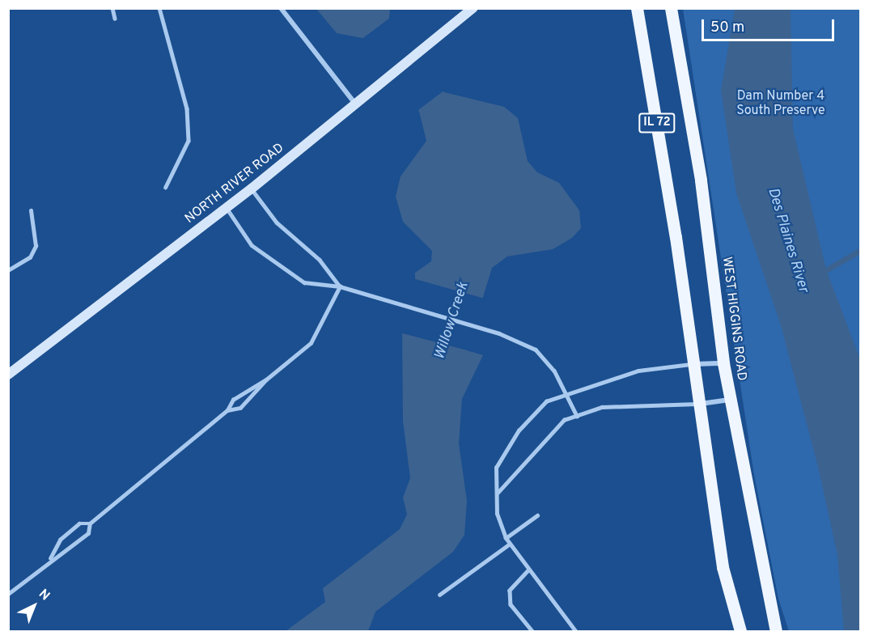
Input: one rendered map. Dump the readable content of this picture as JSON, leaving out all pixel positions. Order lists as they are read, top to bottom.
{
  "streets": {
    "main road": ["IL 72", "NORTH RIVER ROAD", "WEST HIGGINS ROAD"]
  },
  "water": ["Des Plaines River", "Willow Creek"],
  "parks": ["Dam Number 4 South Preserve"],
  "scale_bar": "50 m",
  "north": "top right"
}
